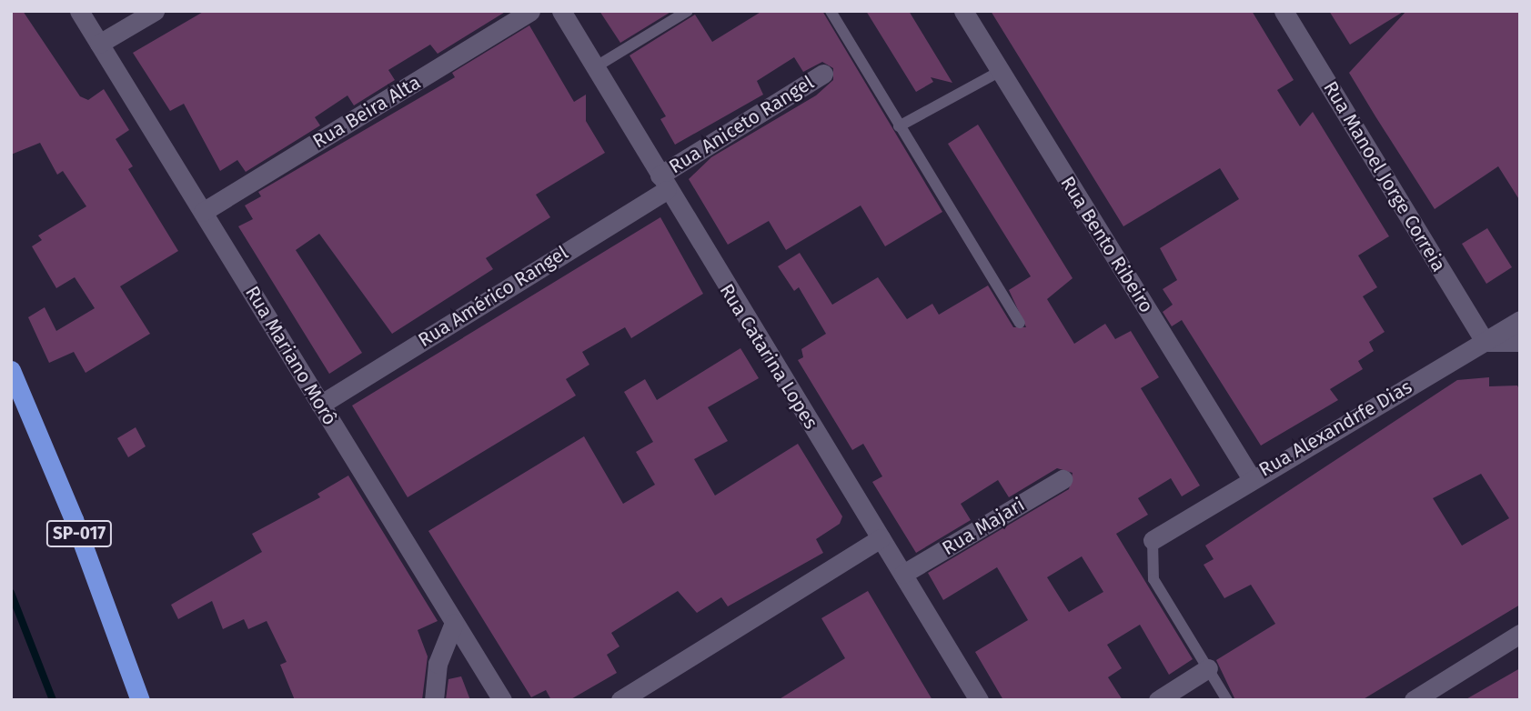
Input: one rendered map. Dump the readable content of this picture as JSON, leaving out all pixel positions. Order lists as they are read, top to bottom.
{
  "streets": {
    "highway": ["SP-017"],
    "street": [
      "Rua Beira Alta",
      "Rua Aniceto Rangel",
      "Rua Manoel Jorge Correia",
      "Rua Bento Ribeiro",
      "Rua Américo Rangel",
      "Rua Mariano Morô",
      "Rua Catarina Lopes",
      "Rua Alexandrfe Dias",
      "Rua Majari"
    ]
  },
  "crossings": [
    ["Rua Beira Alta", "Rua Mariano Morô"],
    ["Rua Aniceto Rangel", "Rua Américo Rangel"],
    ["Rua Aniceto Rangel", "Rua Catarina Lopes"],
    ["Rua Manoel Jorge Correia", "Rua Alexandrfe Dias"],
    ["Rua Bento Ribeiro", "Rua Alexandrfe Dias"],
    ["Rua Américo Rangel", "Rua Mariano Morô"],
    ["Rua Américo Rangel", "Rua Catarina Lopes"],
    ["Rua Catarina Lopes", "Rua Majari"]
  ]
}
